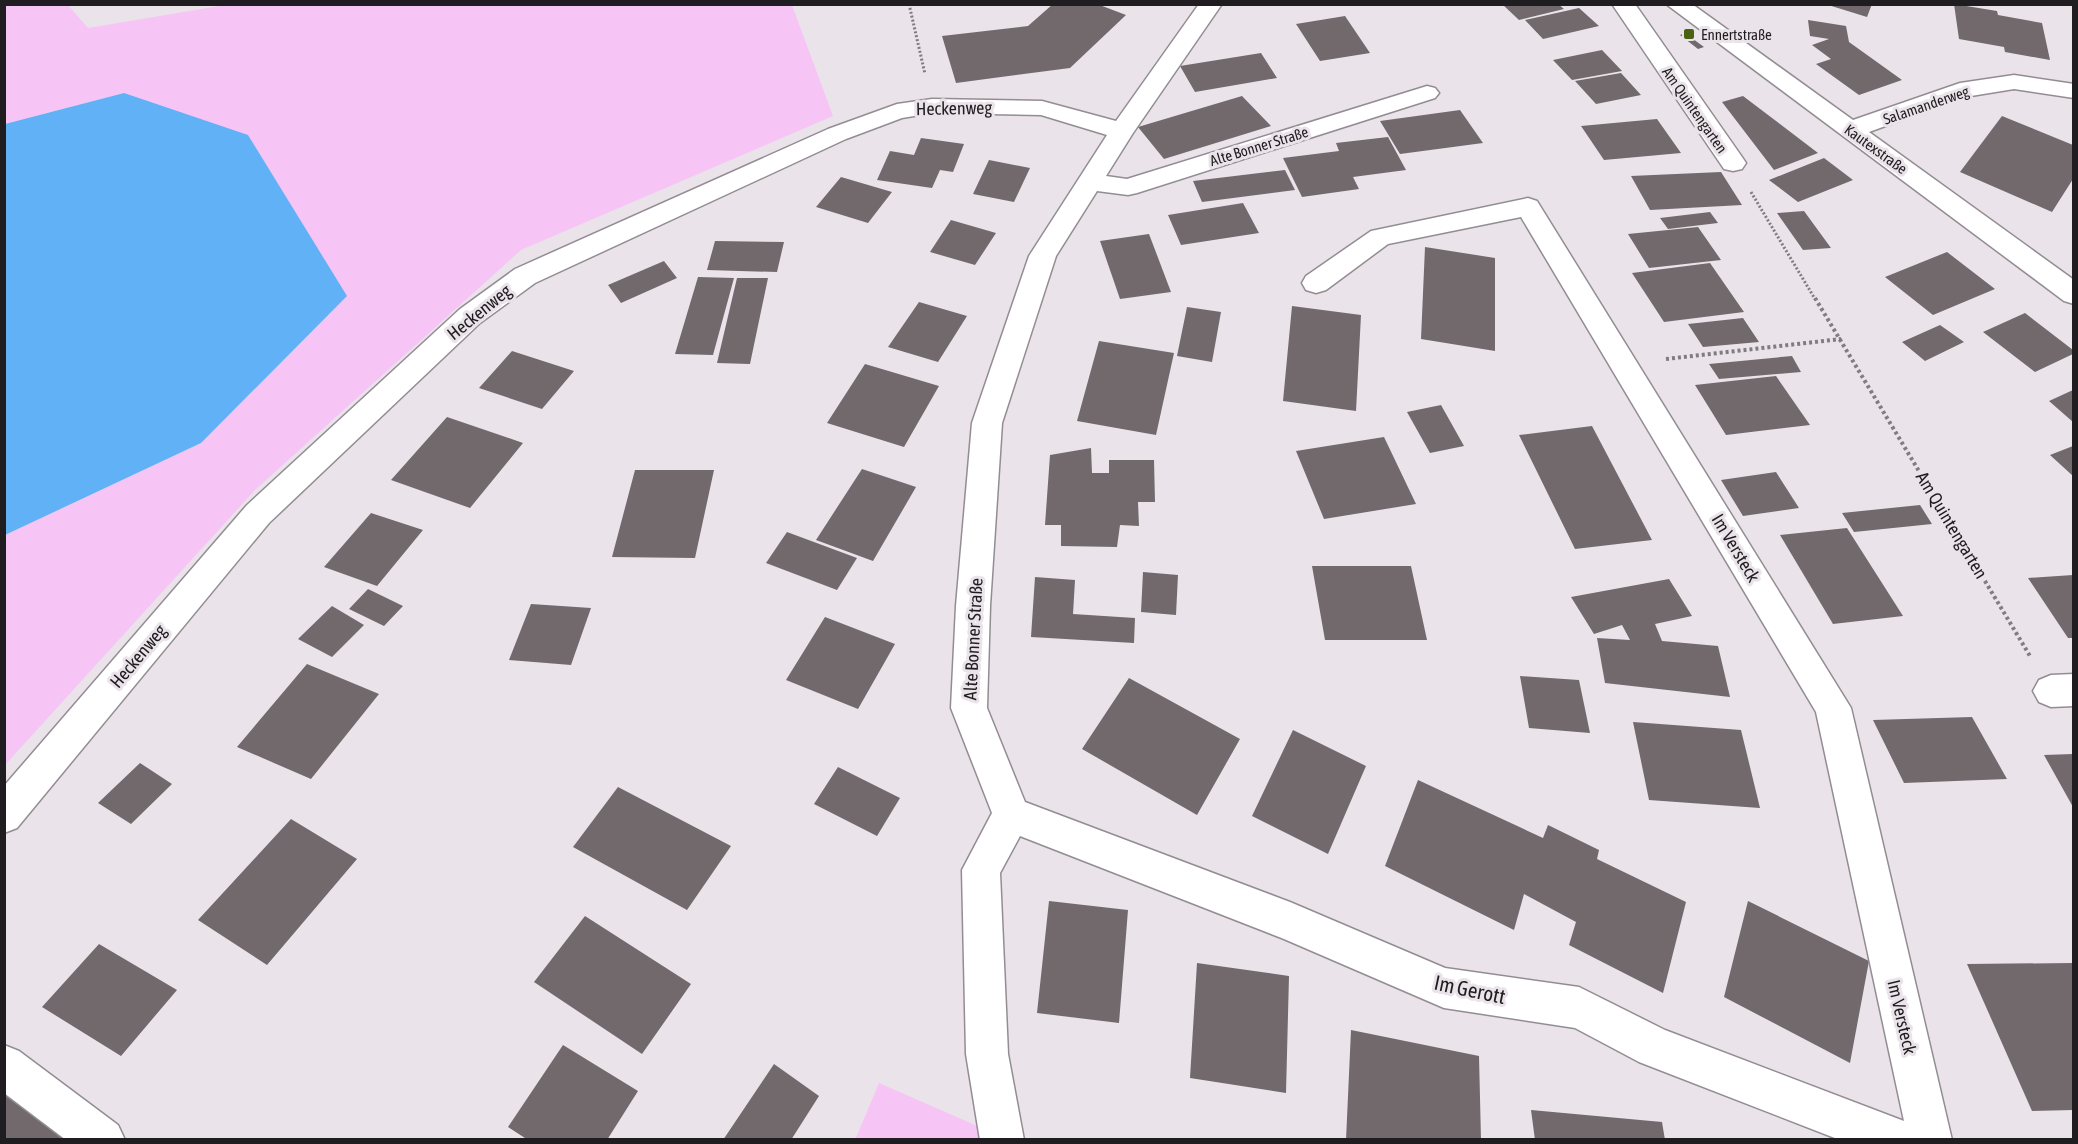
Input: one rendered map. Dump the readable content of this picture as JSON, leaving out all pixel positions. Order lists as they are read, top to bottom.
{
  "streets": {
    "street": [
      "Salamanderweg",
      "Heckenweg",
      "Am Quintengarten",
      "Alte Bonner Straße",
      "Kautexstraße",
      "Im Versteck",
      "Im Gerott"
    ]
  },
  "crossings": [
    ["Salamanderweg", "Kautexstraße"],
    ["Heckenweg", "Alte Bonner Straße"],
    ["Alte Bonner Straße", "Im Gerott"]
  ],
  "places": {
    "transit": ["Ennertstraße"]
  }
}
